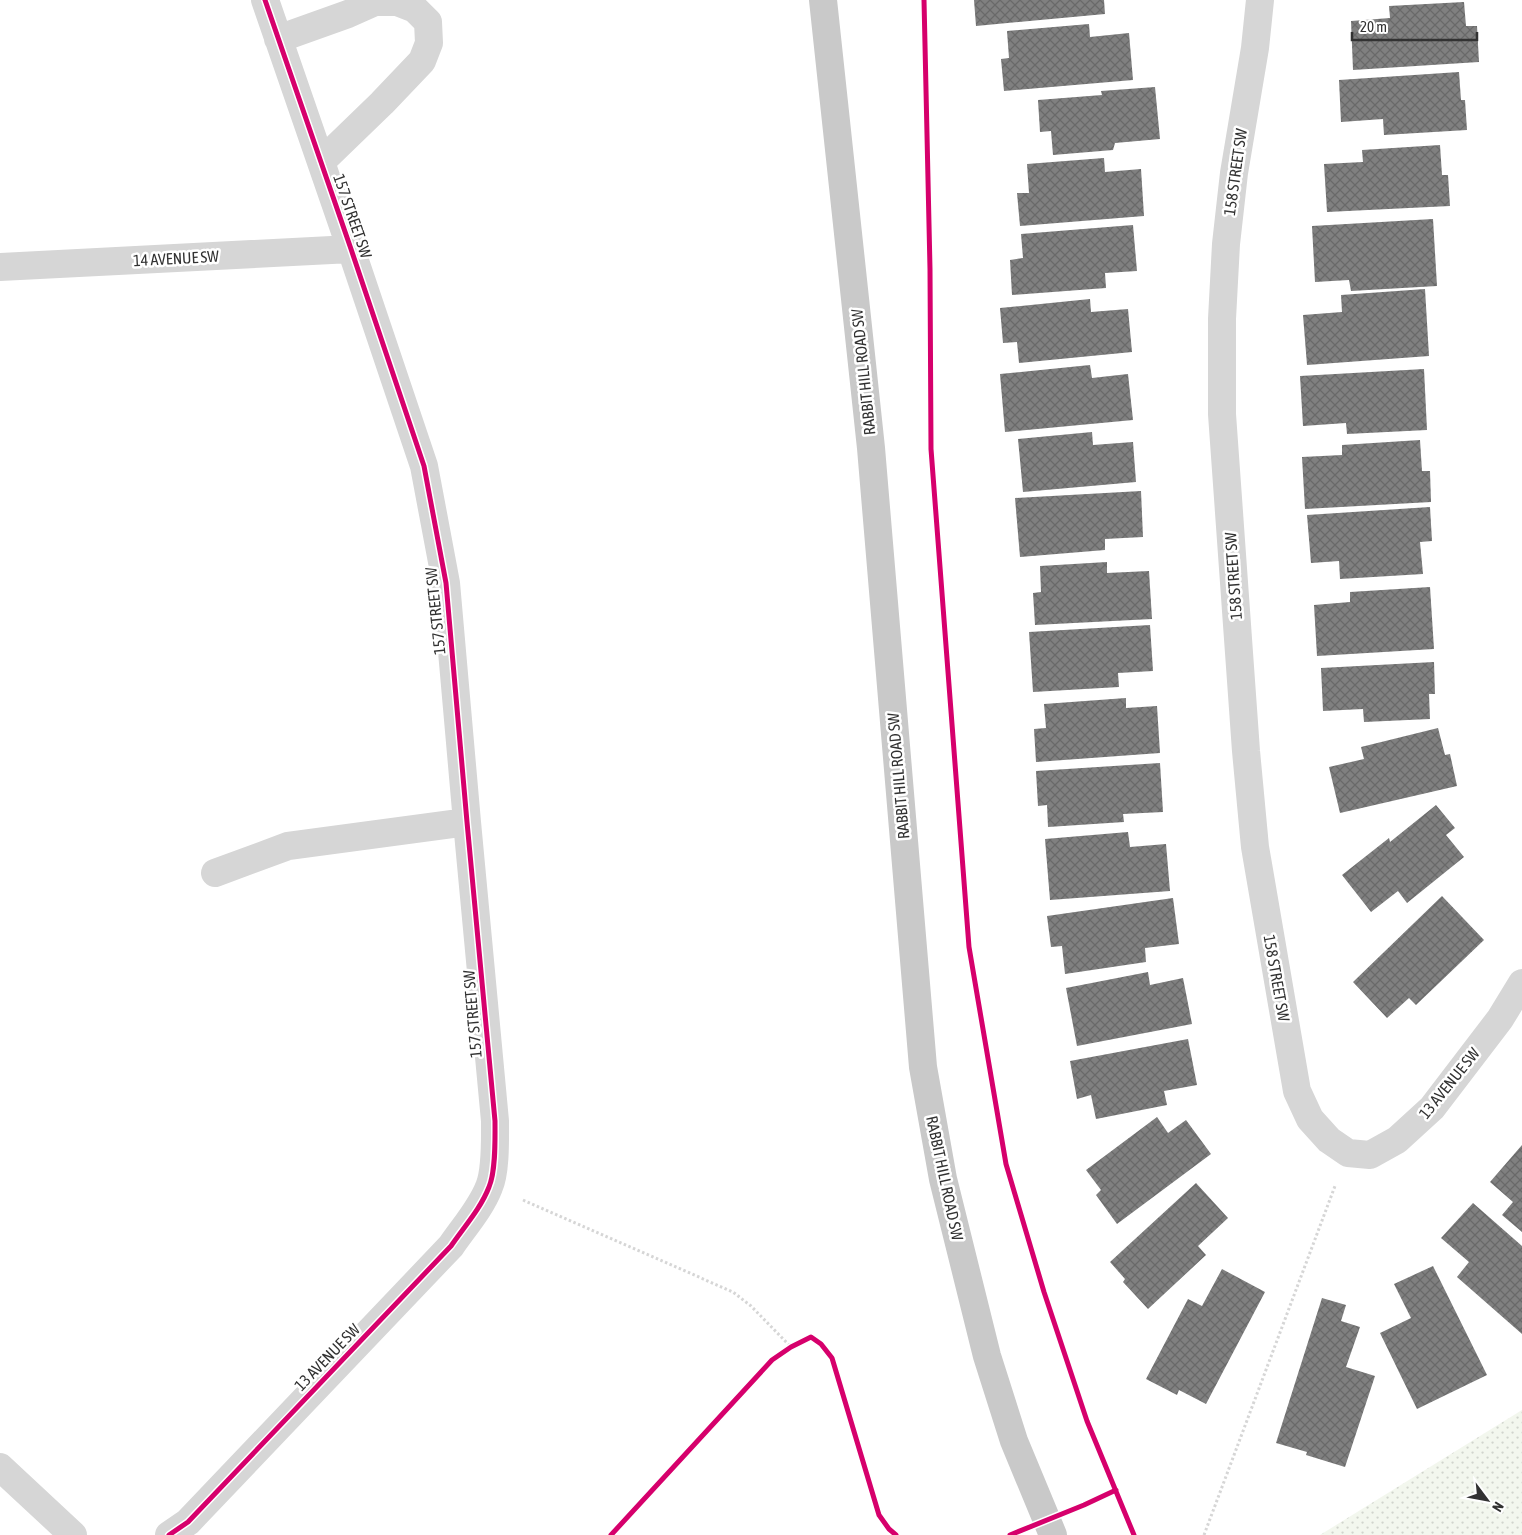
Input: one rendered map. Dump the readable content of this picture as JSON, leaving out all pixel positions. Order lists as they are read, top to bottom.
{
  "streets": {
    "main road": ["RABBIT HILL ROAD SW"],
    "street": [
      "158 STREET SW",
      "157 STREET SW",
      "14 AVENUE SW",
      "13 AVENUE SW"
    ]
  },
  "crossings": [
    ["158 STREET SW", "13 AVENUE SW"],
    ["157 STREET SW", "14 AVENUE SW"],
    ["157 STREET SW", "13 AVENUE SW"]
  ],
  "scale_bar": "20 m",
  "north": "bottom right"
}
